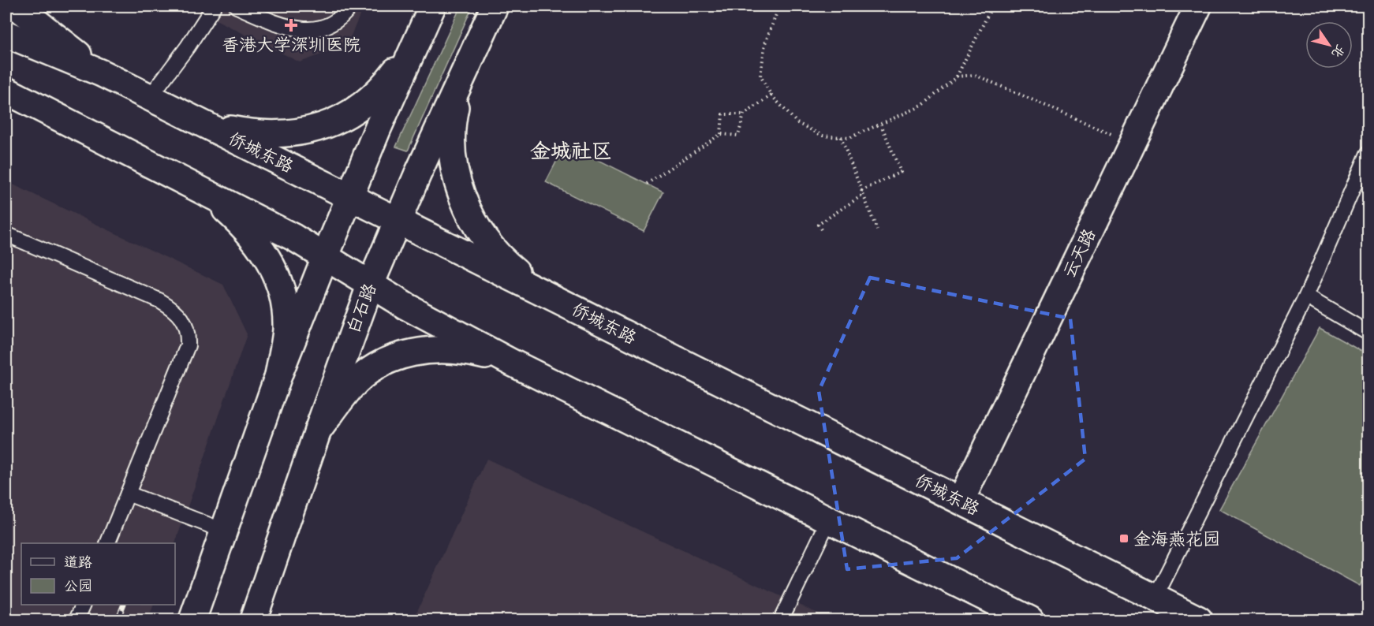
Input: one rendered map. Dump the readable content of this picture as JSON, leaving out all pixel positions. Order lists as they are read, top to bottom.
{
  "streets": {
    "main road": ["侨城东路", "云天路", "白石路"]
  },
  "crossings": [
    ["侨城东路", "云天路"],
    ["侨城东路", "白石路"]
  ],
  "districts": ["金城社区"],
  "places": {
    "health": ["香港大学深圳医院"],
    "transit": ["金海燕花园"]
  },
  "legend": ["道路", "公园"],
  "north": "bottom right"
}
